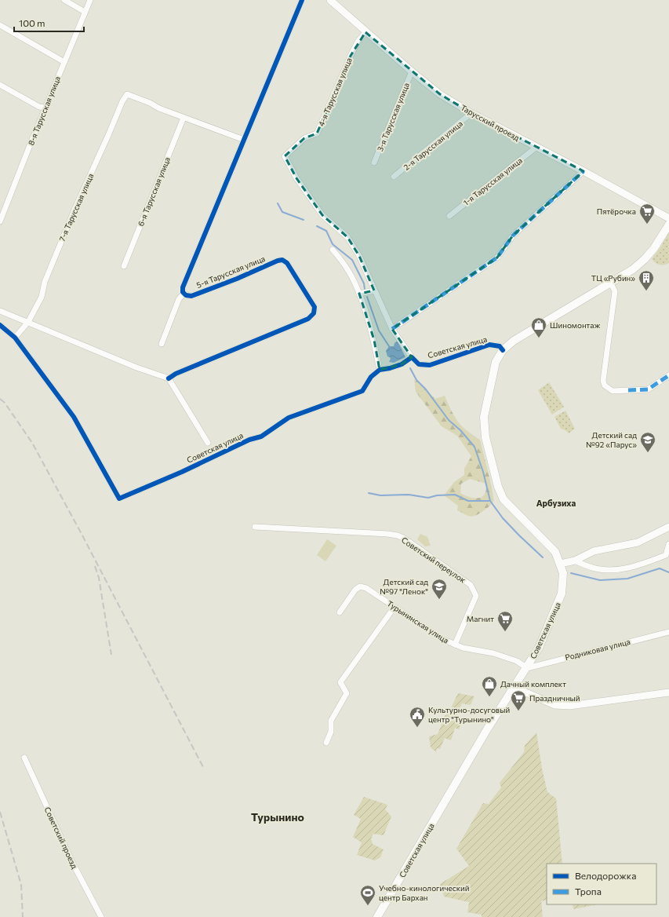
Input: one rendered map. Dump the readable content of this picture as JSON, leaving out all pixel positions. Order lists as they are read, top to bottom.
{
  "streets": {
    "main road": ["Советская улица"],
    "street": [
      "4-я Тарусская улица",
      "8-я Тарусская улица",
      "3-я Тарусская улица",
      "Тарусский проезд",
      "2-я Тарусская улица",
      "1-я Тарусская улица",
      "6-я Тарусская улица",
      "7-я Тарусская улица",
      "5-я Тарусская улица",
      "Советский переулок",
      "Турынинская улица",
      "Родниковая улица",
      "Советский проезд"
    ]
  },
  "crossings": [
    ["4-я Тарусская улица", "Тарусский проезд"],
    ["4-я Тарусская улица", "Советская улица"],
    ["3-я Тарусская улица", "Тарусский проезд"],
    ["Тарусский проезд", "2-я Тарусская улица"],
    ["Тарусский проезд", "1-я Тарусская улица"],
    ["6-я Тарусская улица", "7-я Тарусская улица"],
    ["7-я Тарусская улица", "Советская улица"],
    ["Советская улица", "Турынинская улица"],
    ["Советская улица", "Родниковая улица"],
    ["Советский переулок", "Турынинская улица"],
    ["Турынинская улица", "Родниковая улица"]
  ],
  "districts": ["Арбузиха", "Турынино"],
  "places": {
    "supermarket": ["Пятёрочка", "Магнит", "Праздничный"],
    "building": ["ТЦ «Рубин»"],
    "shop": ["Шиномонтаж", "Дачный комплект"],
    "school or university": ["Детский сад №92 «Парус»", "Детский сад №97 \"Ленок\""],
    "public building": ["Культурно-досуговый центр \"Турынино\""],
    "sports": ["Учебно-кинологический центр Бархан"]
  },
  "legend": ["Велодорожка", "Тропа"],
  "scale_bar": "100 m"
}
